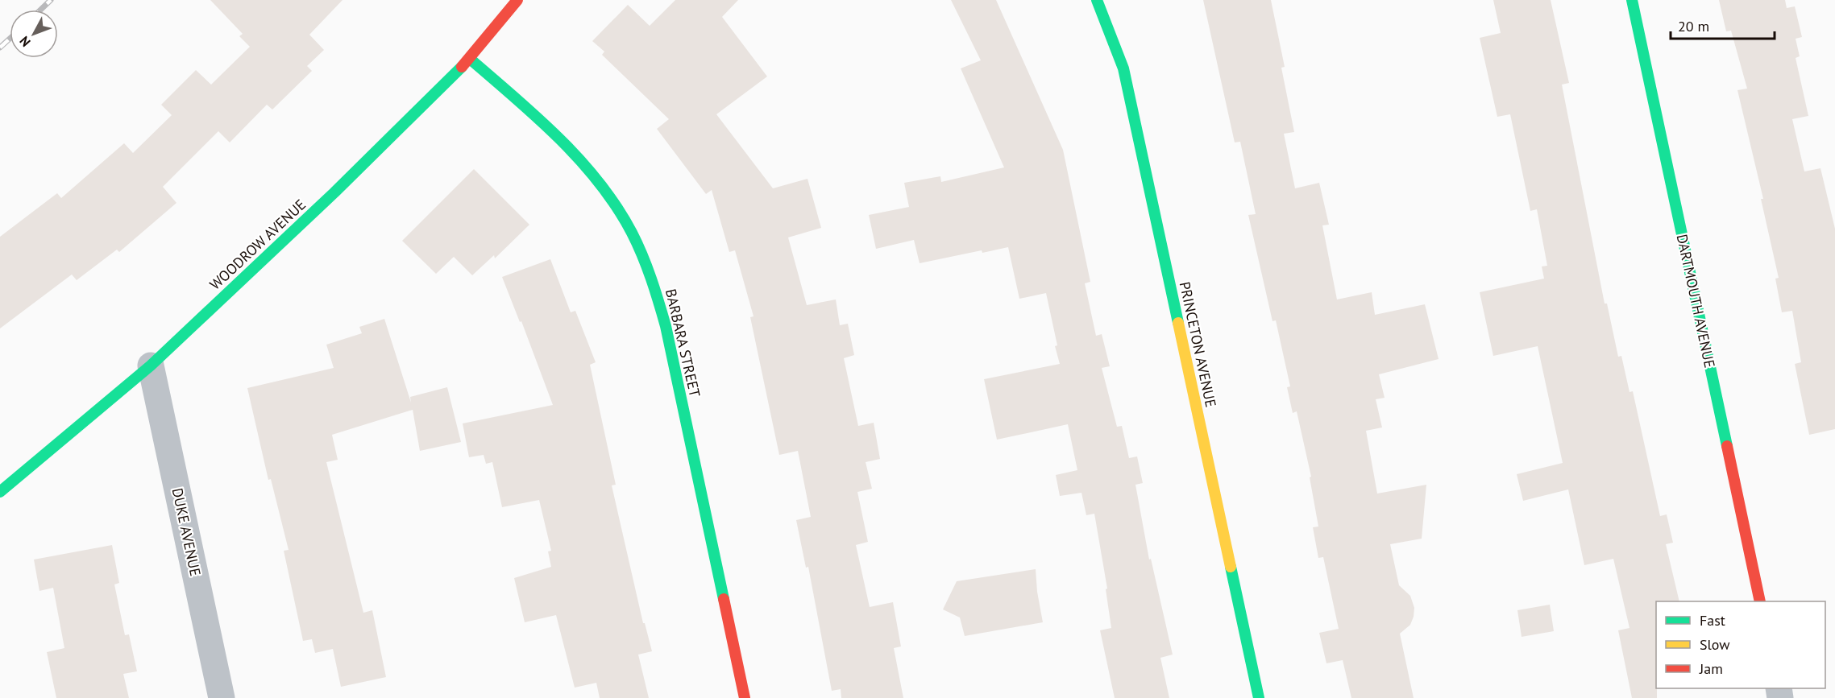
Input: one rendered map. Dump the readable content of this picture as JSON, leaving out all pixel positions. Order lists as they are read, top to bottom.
{
  "streets": {
    "street": [
      "WOODROW AVENUE",
      "DARTMOUTH AVENUE",
      "BARBARA STREET",
      "PRINCETON AVENUE",
      "DUKE AVENUE"
    ]
  },
  "crossings": [
    ["WOODROW AVENUE", "BARBARA STREET"],
    ["WOODROW AVENUE", "DUKE AVENUE"]
  ],
  "legend": ["Fast", "Slow", "Jam"],
  "scale_bar": "20 m",
  "north": "bottom left"
}
